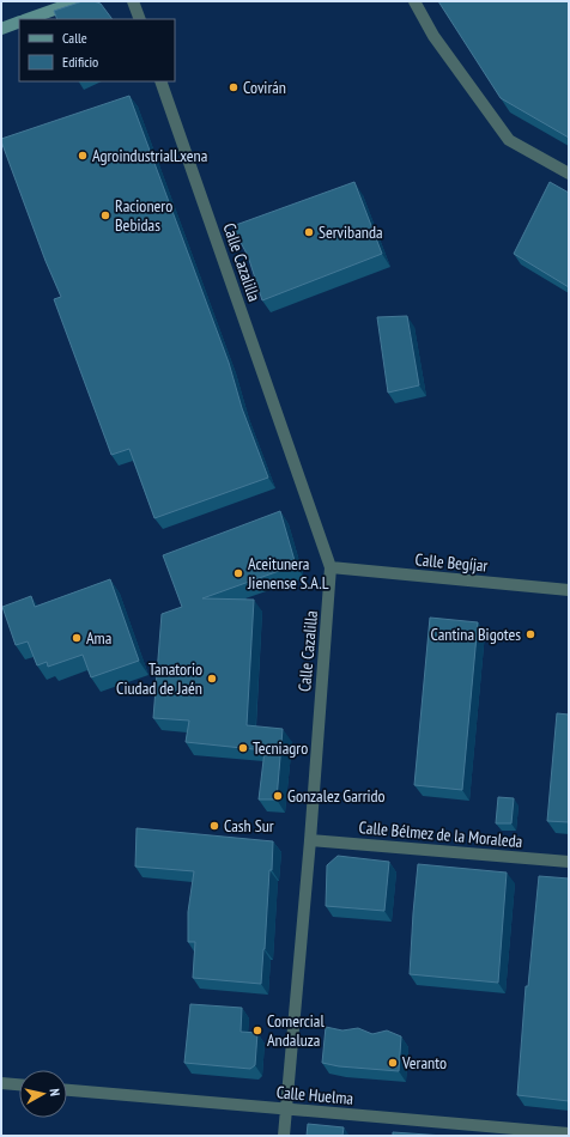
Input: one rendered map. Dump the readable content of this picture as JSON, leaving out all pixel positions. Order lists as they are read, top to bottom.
{
  "streets": {
    "street": [
      "Calle Cazalilla",
      "Calle Begíjar",
      "Calle Bélmez de la Moraleda",
      "Calle Huelma"
    ]
  },
  "crossings": [
    ["Calle Cazalilla", "Calle Begíjar"],
    ["Calle Cazalilla", "Calle Bélmez de la Moraleda"],
    ["Calle Cazalilla", "Calle Huelma"]
  ],
  "places": [
    "Covirán",
    "AgroindustrialLxena",
    "Racionero Bebidas",
    "Servibanda",
    "Aceitunera Jienense S.A.L",
    "Cantina Bigotes",
    "Ama",
    "Tanatorio Ciudad de Jaén",
    "Tecniagro",
    "Gonzalez Garrido",
    "Cash Sur",
    "Comercial Andaluza",
    "Veranto"
  ],
  "legend": ["Calle", "Edificio"],
  "north": "right"
}
